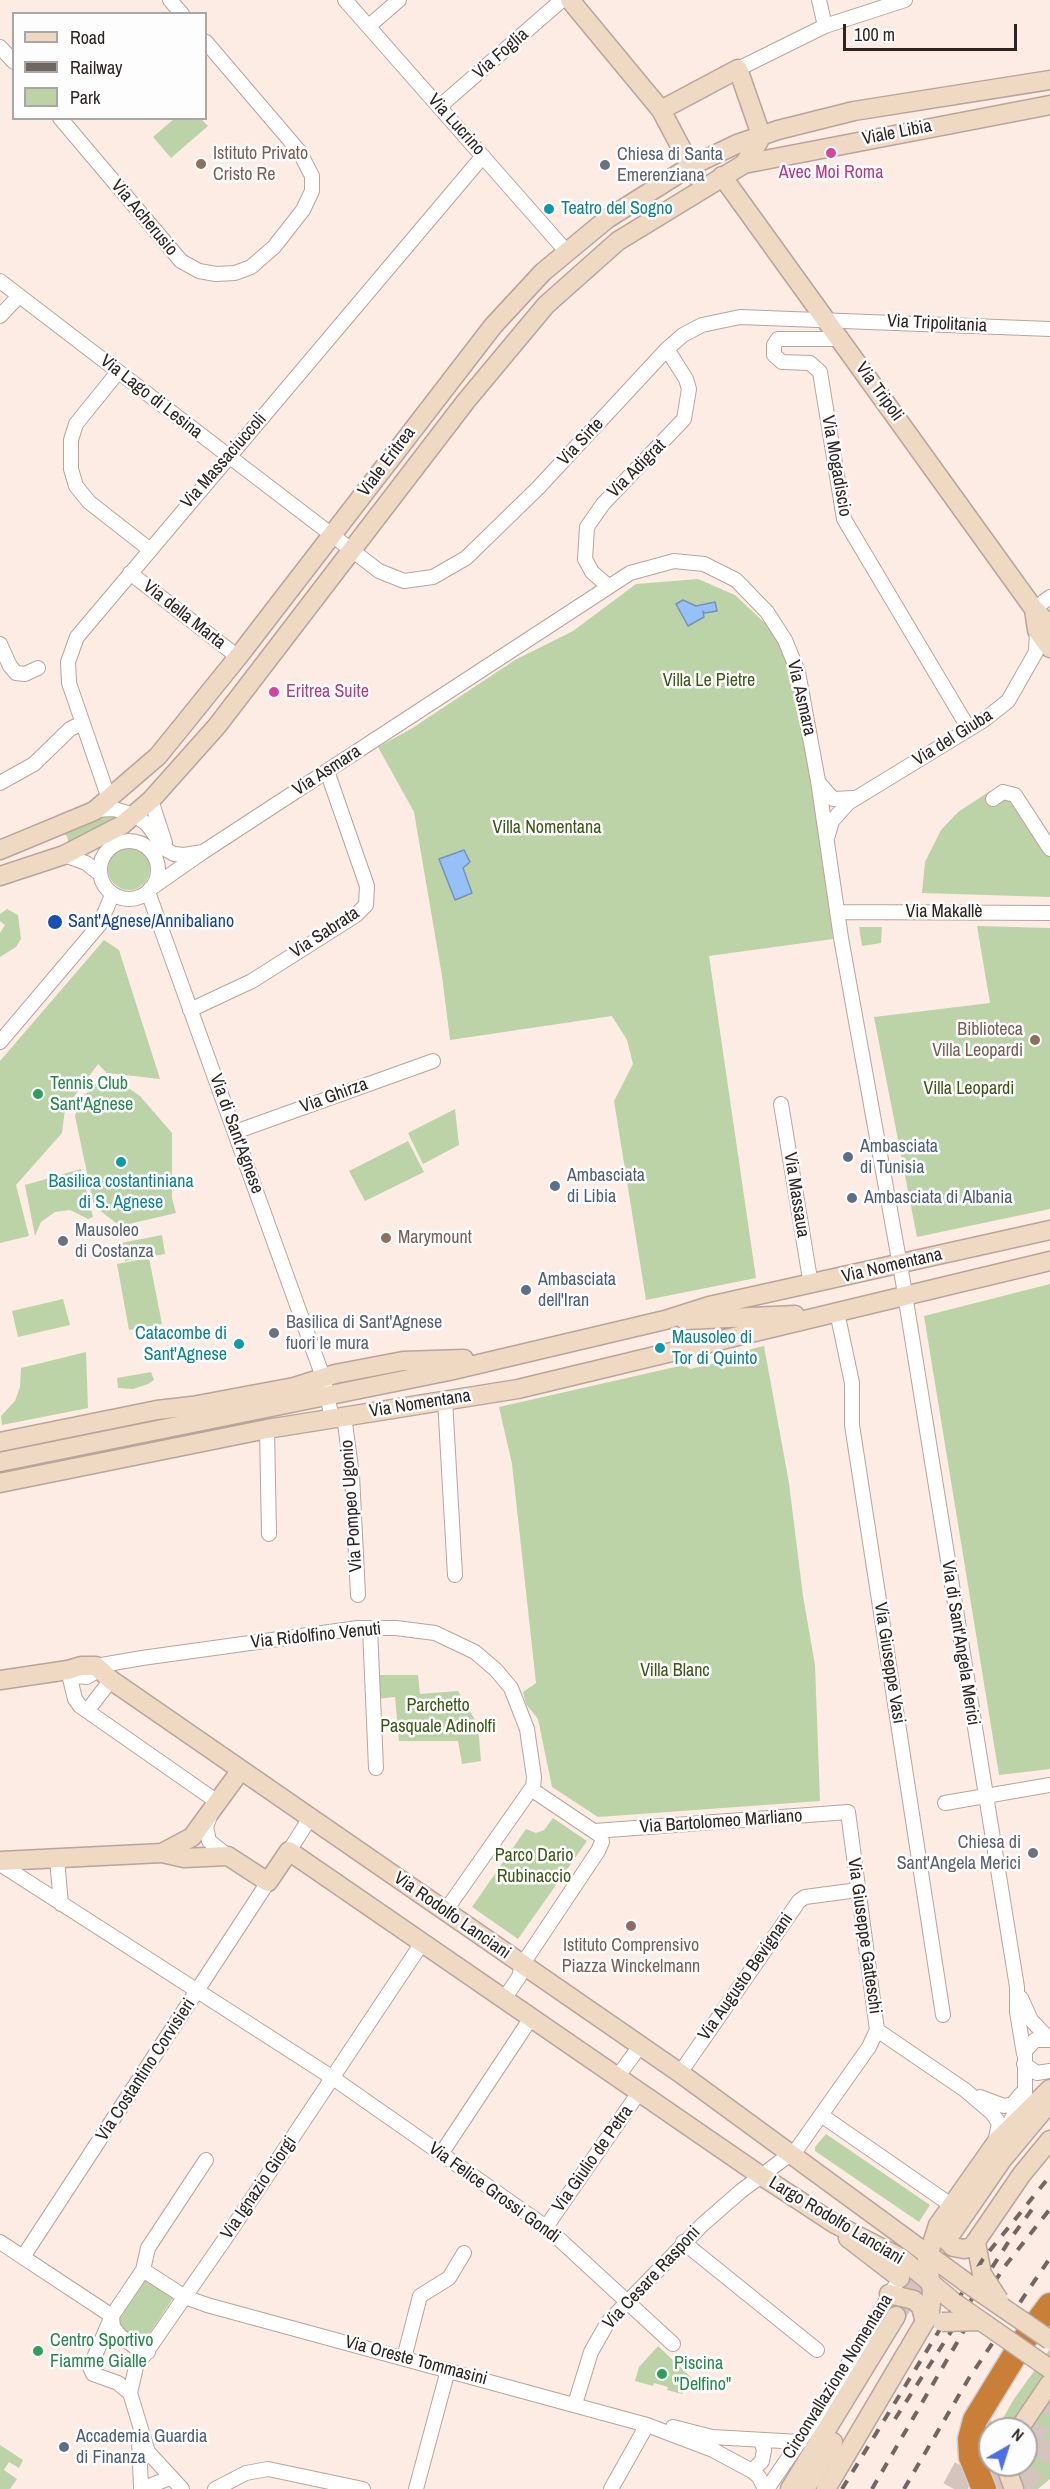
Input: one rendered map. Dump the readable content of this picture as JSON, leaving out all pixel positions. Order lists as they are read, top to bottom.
{
  "streets": {
    "street": [
      "Via Foglia",
      "Via Lucrino",
      "Viale Libia",
      "Via Acherusio",
      "Via Tripolitania",
      "Via Tripoli",
      "Via Lago di Lesina",
      "Via Sirte",
      "Via Massaciuccoli",
      "Viale Eritrea",
      "Via Mogadiscio",
      "Via Adigrat",
      "Via della Marta",
      "Via Asmara",
      "Via del Giuba",
      "Via Makallè",
      "Via Sabrata",
      "Via Ghirza",
      "Via di Sant'Agnese",
      "Via Massaua",
      "Via Nomentana",
      "Via Pompeo Ugonio",
      "Via Ridolfino Venuti",
      "Via di Sant'Angela Merici",
      "Via Giuseppe Vasi",
      "Via Bartolomeo Marliano",
      "Via Rodolfo Lanciani",
      "Via Giuseppe Gatteschi",
      "Via Augusto Bevignani",
      "Via Costantino Corvisieri",
      "Via Giulio de Petra",
      "Via Ignazio Giorgi",
      "Via Felice Grossi Gondi",
      "Largo Rodolfo Lanciani",
      "Via Cesare Rasponi",
      "Via Oreste Tommasini",
      "Circonvallazione Nomentana"
    ]
  },
  "crossings": [
    ["Via Foglia", "Via Lucrino"],
    ["Via Lucrino", "Via Massaciuccoli"],
    ["Via Lucrino", "Viale Eritrea"],
    ["Viale Libia", "Viale Eritrea"],
    ["Via Tripolitania", "Via Tripoli"],
    ["Via Tripolitania", "Via Sirte"],
    ["Via Tripoli", "Via Sirte"],
    ["Via Tripoli", "Viale Eritrea"],
    ["Via Tripoli", "Via Mogadiscio"],
    ["Via Tripoli", "Via del Giuba"],
    ["Via Lago di Lesina", "Via Sirte"],
    ["Via Lago di Lesina", "Via Massaciuccoli"],
    ["Via Lago di Lesina", "Viale Eritrea"],
    ["Via Sirte", "Viale Eritrea"],
    ["Via Sirte", "Via Adigrat"],
    ["Via Massaciuccoli", "Viale Eritrea"],
    ["Via Massaciuccoli", "Via della Marta"],
    ["Viale Eritrea", "Via della Marta"],
    ["Via Mogadiscio", "Via del Giuba"],
    ["Via Adigrat", "Via Asmara"],
    ["Via Asmara", "Via del Giuba"],
    ["Via Asmara", "Via Makallè"],
    ["Via Asmara", "Via Sabrata"],
    ["Via Asmara", "Via di Sant'Agnese"],
    ["Via Asmara", "Via Nomentana"],
    ["Via Asmara", "Via di Sant'Angela Merici"],
    ["Via Sabrata", "Via di Sant'Agnese"],
    ["Via Ghirza", "Via di Sant'Agnese"],
    ["Via di Sant'Agnese", "Via Nomentana"],
    ["Via di Sant'Agnese", "Via Pompeo Ugonio"],
    ["Via Massaua", "Via Nomentana"],
    ["Via Nomentana", "Via Pompeo Ugonio"],
    ["Via Nomentana", "Via di Sant'Angela Merici"],
    ["Via Nomentana", "Via Giuseppe Vasi"],
    ["Via Ridolfino Venuti", "Via Rodolfo Lanciani"],
    ["Via Bartolomeo Marliano", "Via Giuseppe Gatteschi"],
    ["Via Rodolfo Lanciani", "Via Augusto Bevignani"],
    ["Via Rodolfo Lanciani", "Largo Rodolfo Lanciani"],
    ["Via Giuseppe Gatteschi", "Via Augusto Bevignani"],
    ["Via Giuseppe Gatteschi", "Largo Rodolfo Lanciani"],
    ["Via Costantino Corvisieri", "Via Felice Grossi Gondi"],
    ["Via Giulio de Petra", "Via Felice Grossi Gondi"],
    ["Via Ignazio Giorgi", "Via Felice Grossi Gondi"],
    ["Via Ignazio Giorgi", "Via Oreste Tommasini"],
    ["Via Felice Grossi Gondi", "Via Cesare Rasponi"],
    ["Largo Rodolfo Lanciani", "Via Cesare Rasponi"],
    ["Largo Rodolfo Lanciani", "Circonvallazione Nomentana"],
    ["Via Cesare Rasponi", "Via Oreste Tommasini"]
  ],
  "parks": [
    "Villa Le Pietre",
    "Villa Nomentana",
    "Villa Leopardi",
    "Villa Blanc",
    "Parchetto Pasquale Adinolfi",
    "Parco Dario Rubinaccio"
  ],
  "places": [
    "Avec Moi Roma",
    "Istituto Privato Cristo Re",
    "Chiesa di Santa Emerenziana",
    "Teatro del Sogno",
    "Eritrea Suite",
    "Sant'Agnese/Annibaliano",
    "Biblioteca Villa Leopardi",
    "Tennis Club Sant'Agnese",
    "Ambasciata di Tunisia",
    "Basilica costantiniana di S. Agnese",
    "Ambasciata di Libia",
    "Ambasciata di Albania",
    "Marymount",
    "Mausoleo di Costanza",
    "Ambasciata dell'Iran",
    "Basilica di Sant'Agnese fuori le mura",
    "Catacombe di Sant'Agnese",
    "Mausoleo di Tor di Quinto",
    "Chiesa di Sant'Angela Merici",
    "Istituto Comprensivo Piazza Winckelmann",
    "Centro Sportivo Fiamme Gialle",
    "Piscina \"Delfino\"",
    "Accademia Guardia di Finanza"
  ],
  "legend": ["Road", "Railway", "Park"],
  "scale_bar": "100 m",
  "north": "top right"
}
